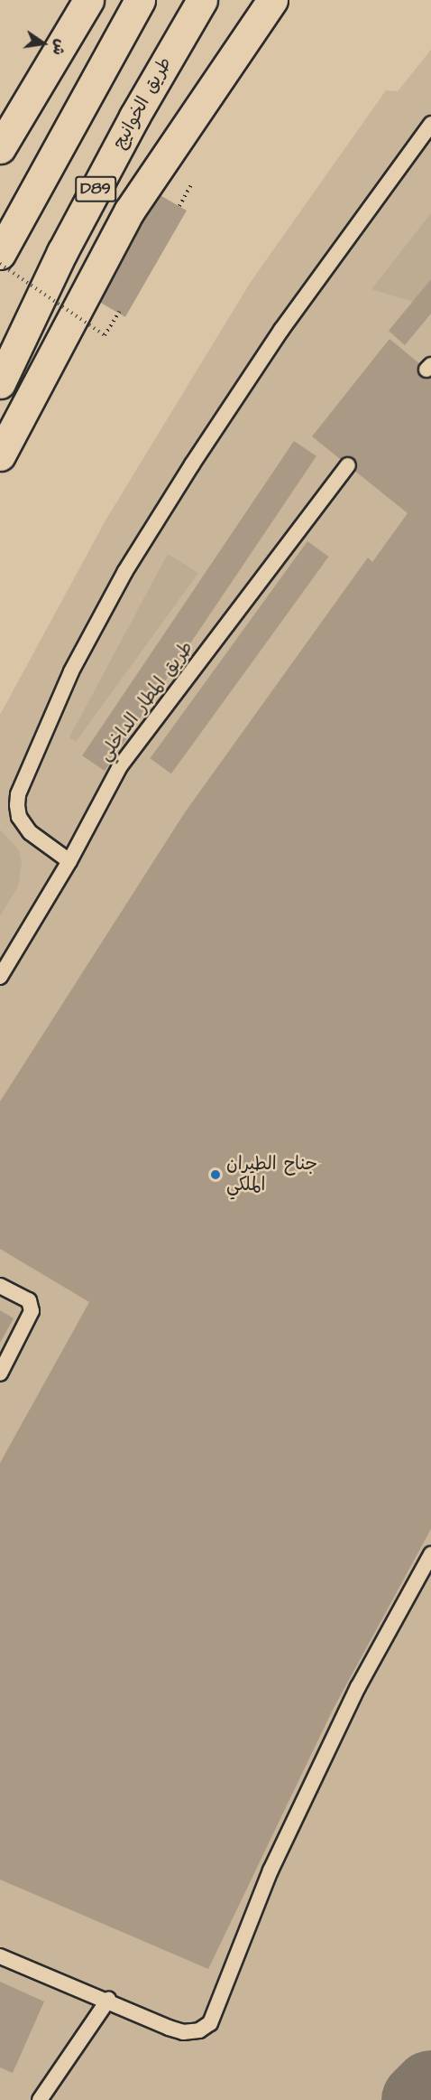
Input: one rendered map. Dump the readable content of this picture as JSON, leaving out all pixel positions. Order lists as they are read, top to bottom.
{
  "streets": {
    "main road": ["طريق الخوانيج", "D89"],
    "lane": ["طريق المطار الداخلي"]
  },
  "places": ["جناح الطيران الملكي"],
  "north": "right"
}
